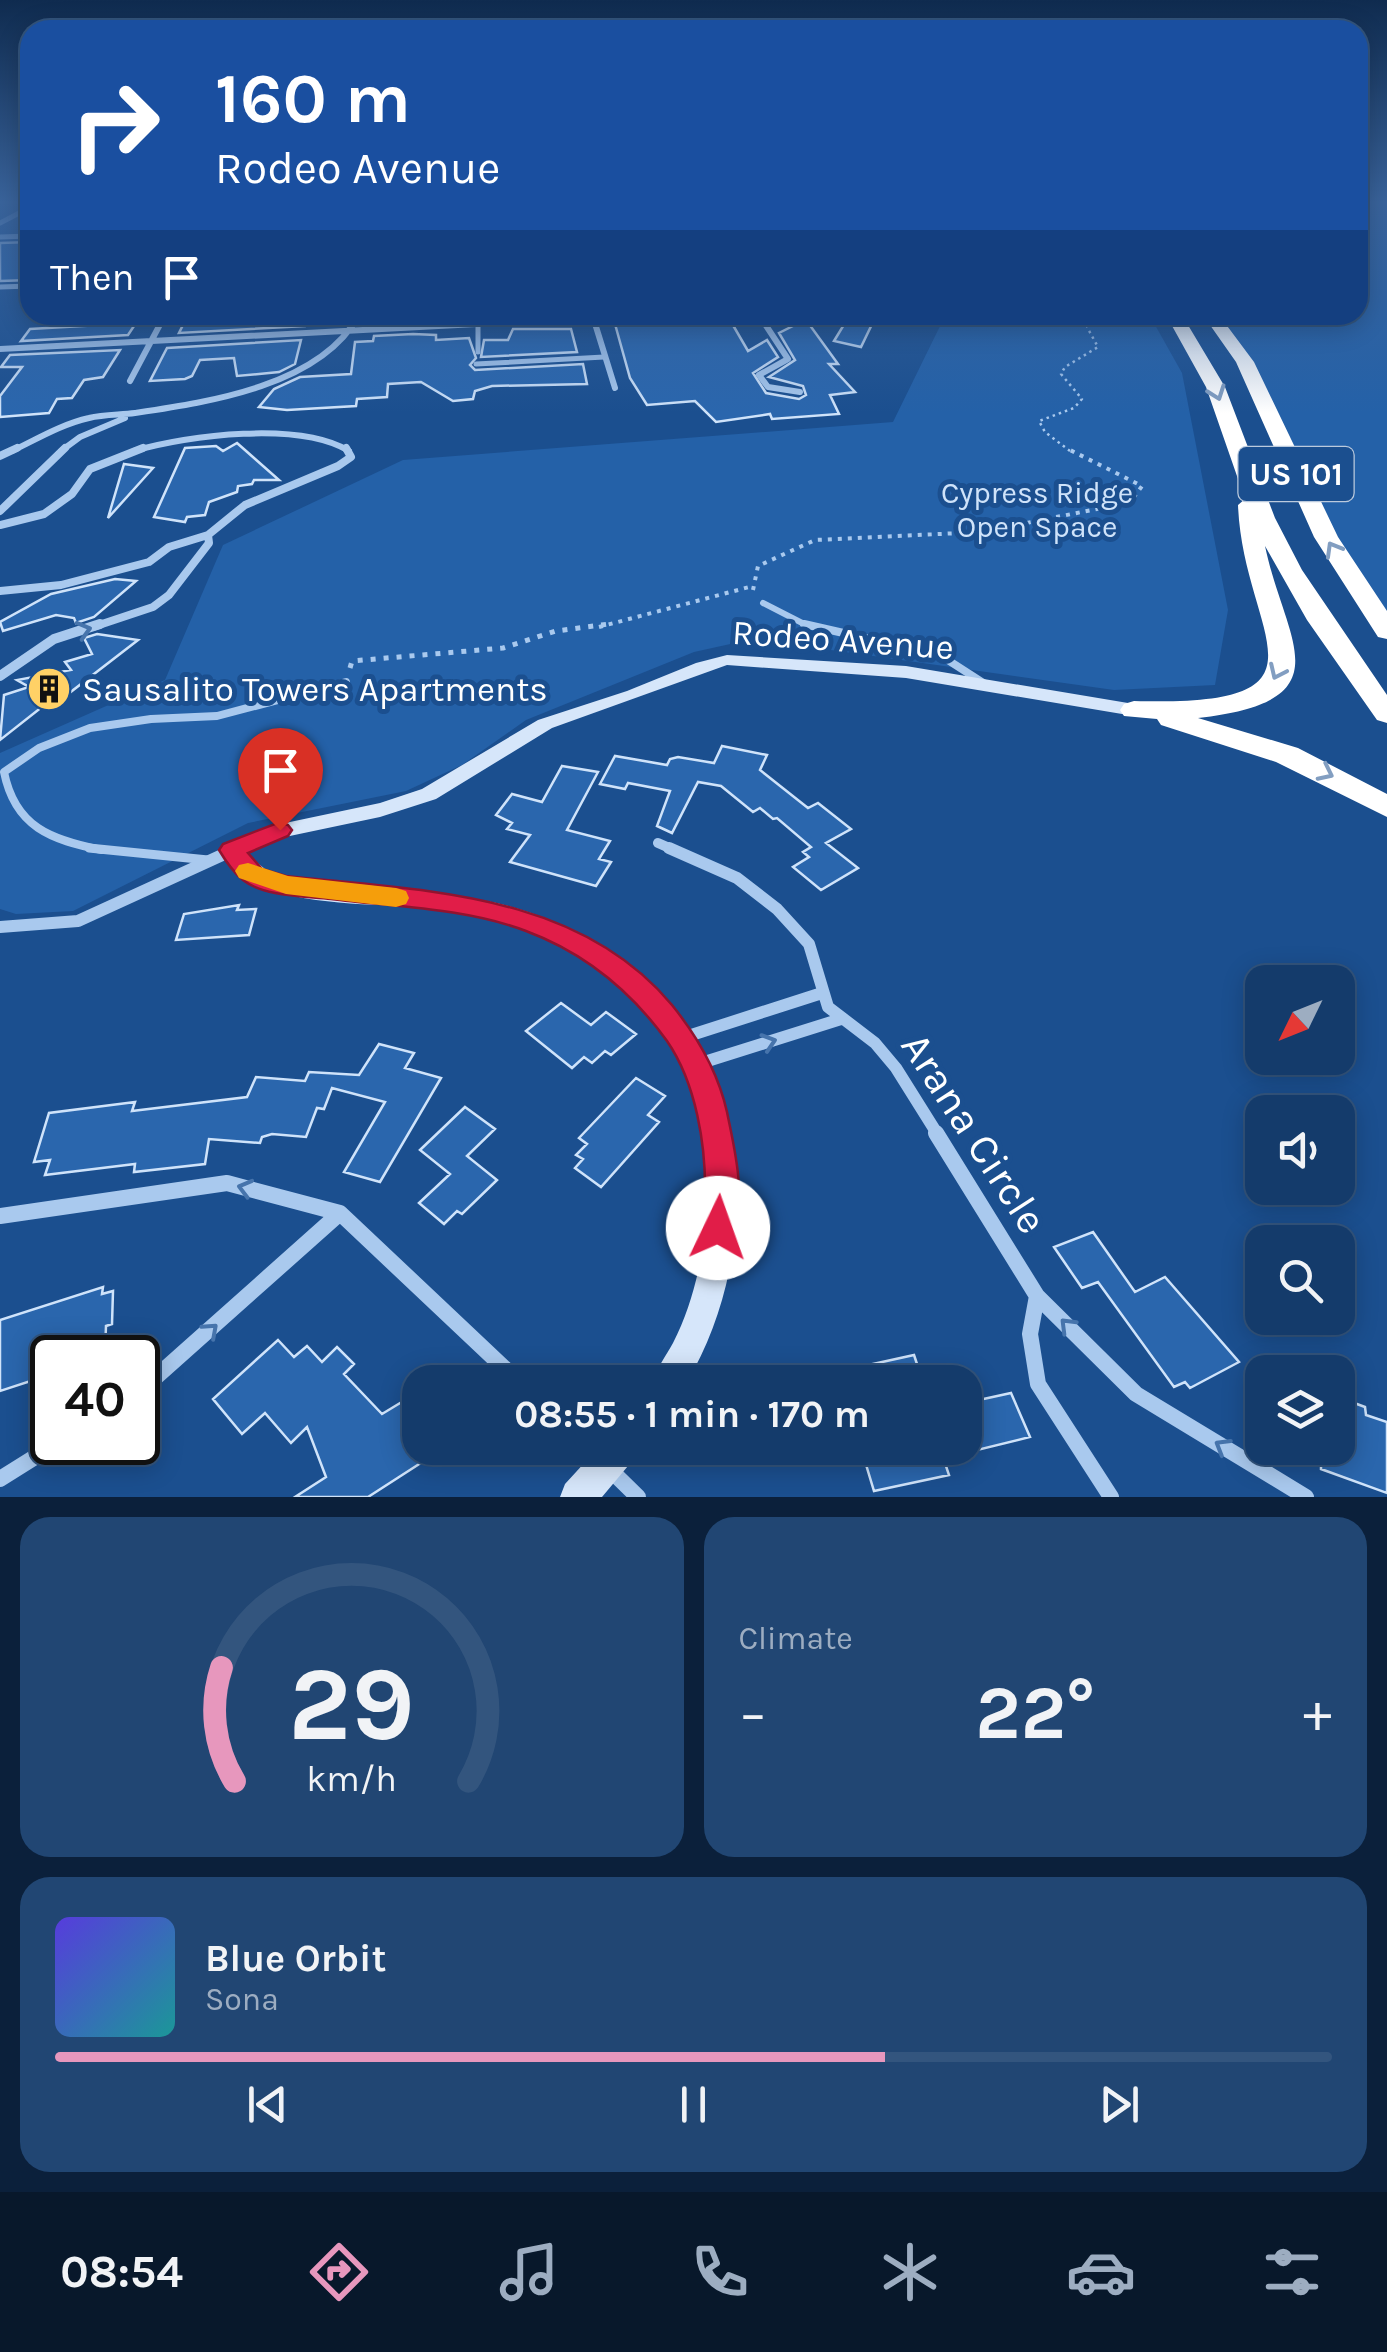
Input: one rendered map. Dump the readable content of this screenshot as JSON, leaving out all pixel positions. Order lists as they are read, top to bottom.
{
  "streets": {
    "highway": ["US 101"],
    "street": ["Rodeo Avenue", "Arana Circle"]
  },
  "one_way": ["Arana Circle"],
  "parks": ["Cypress Ridge Open Space"],
  "places": {
    "building": ["Sausalito Towers Apartments"]
  },
  "north": "bottom left",
  "page": {
    "turn": ["160 m", "Rodeo Avenue"],
    "then": "Then",
    "limit": "40",
    "trip": "08:55 · 1 min · 170 m",
    "tile": "Climate",
    "heat": ["−", "22°", "+"],
    "song": ["Blue Orbit", "Sona"],
    "tabs": "08:54",
    "gauge": ["29", "km/h"]
  }
}
